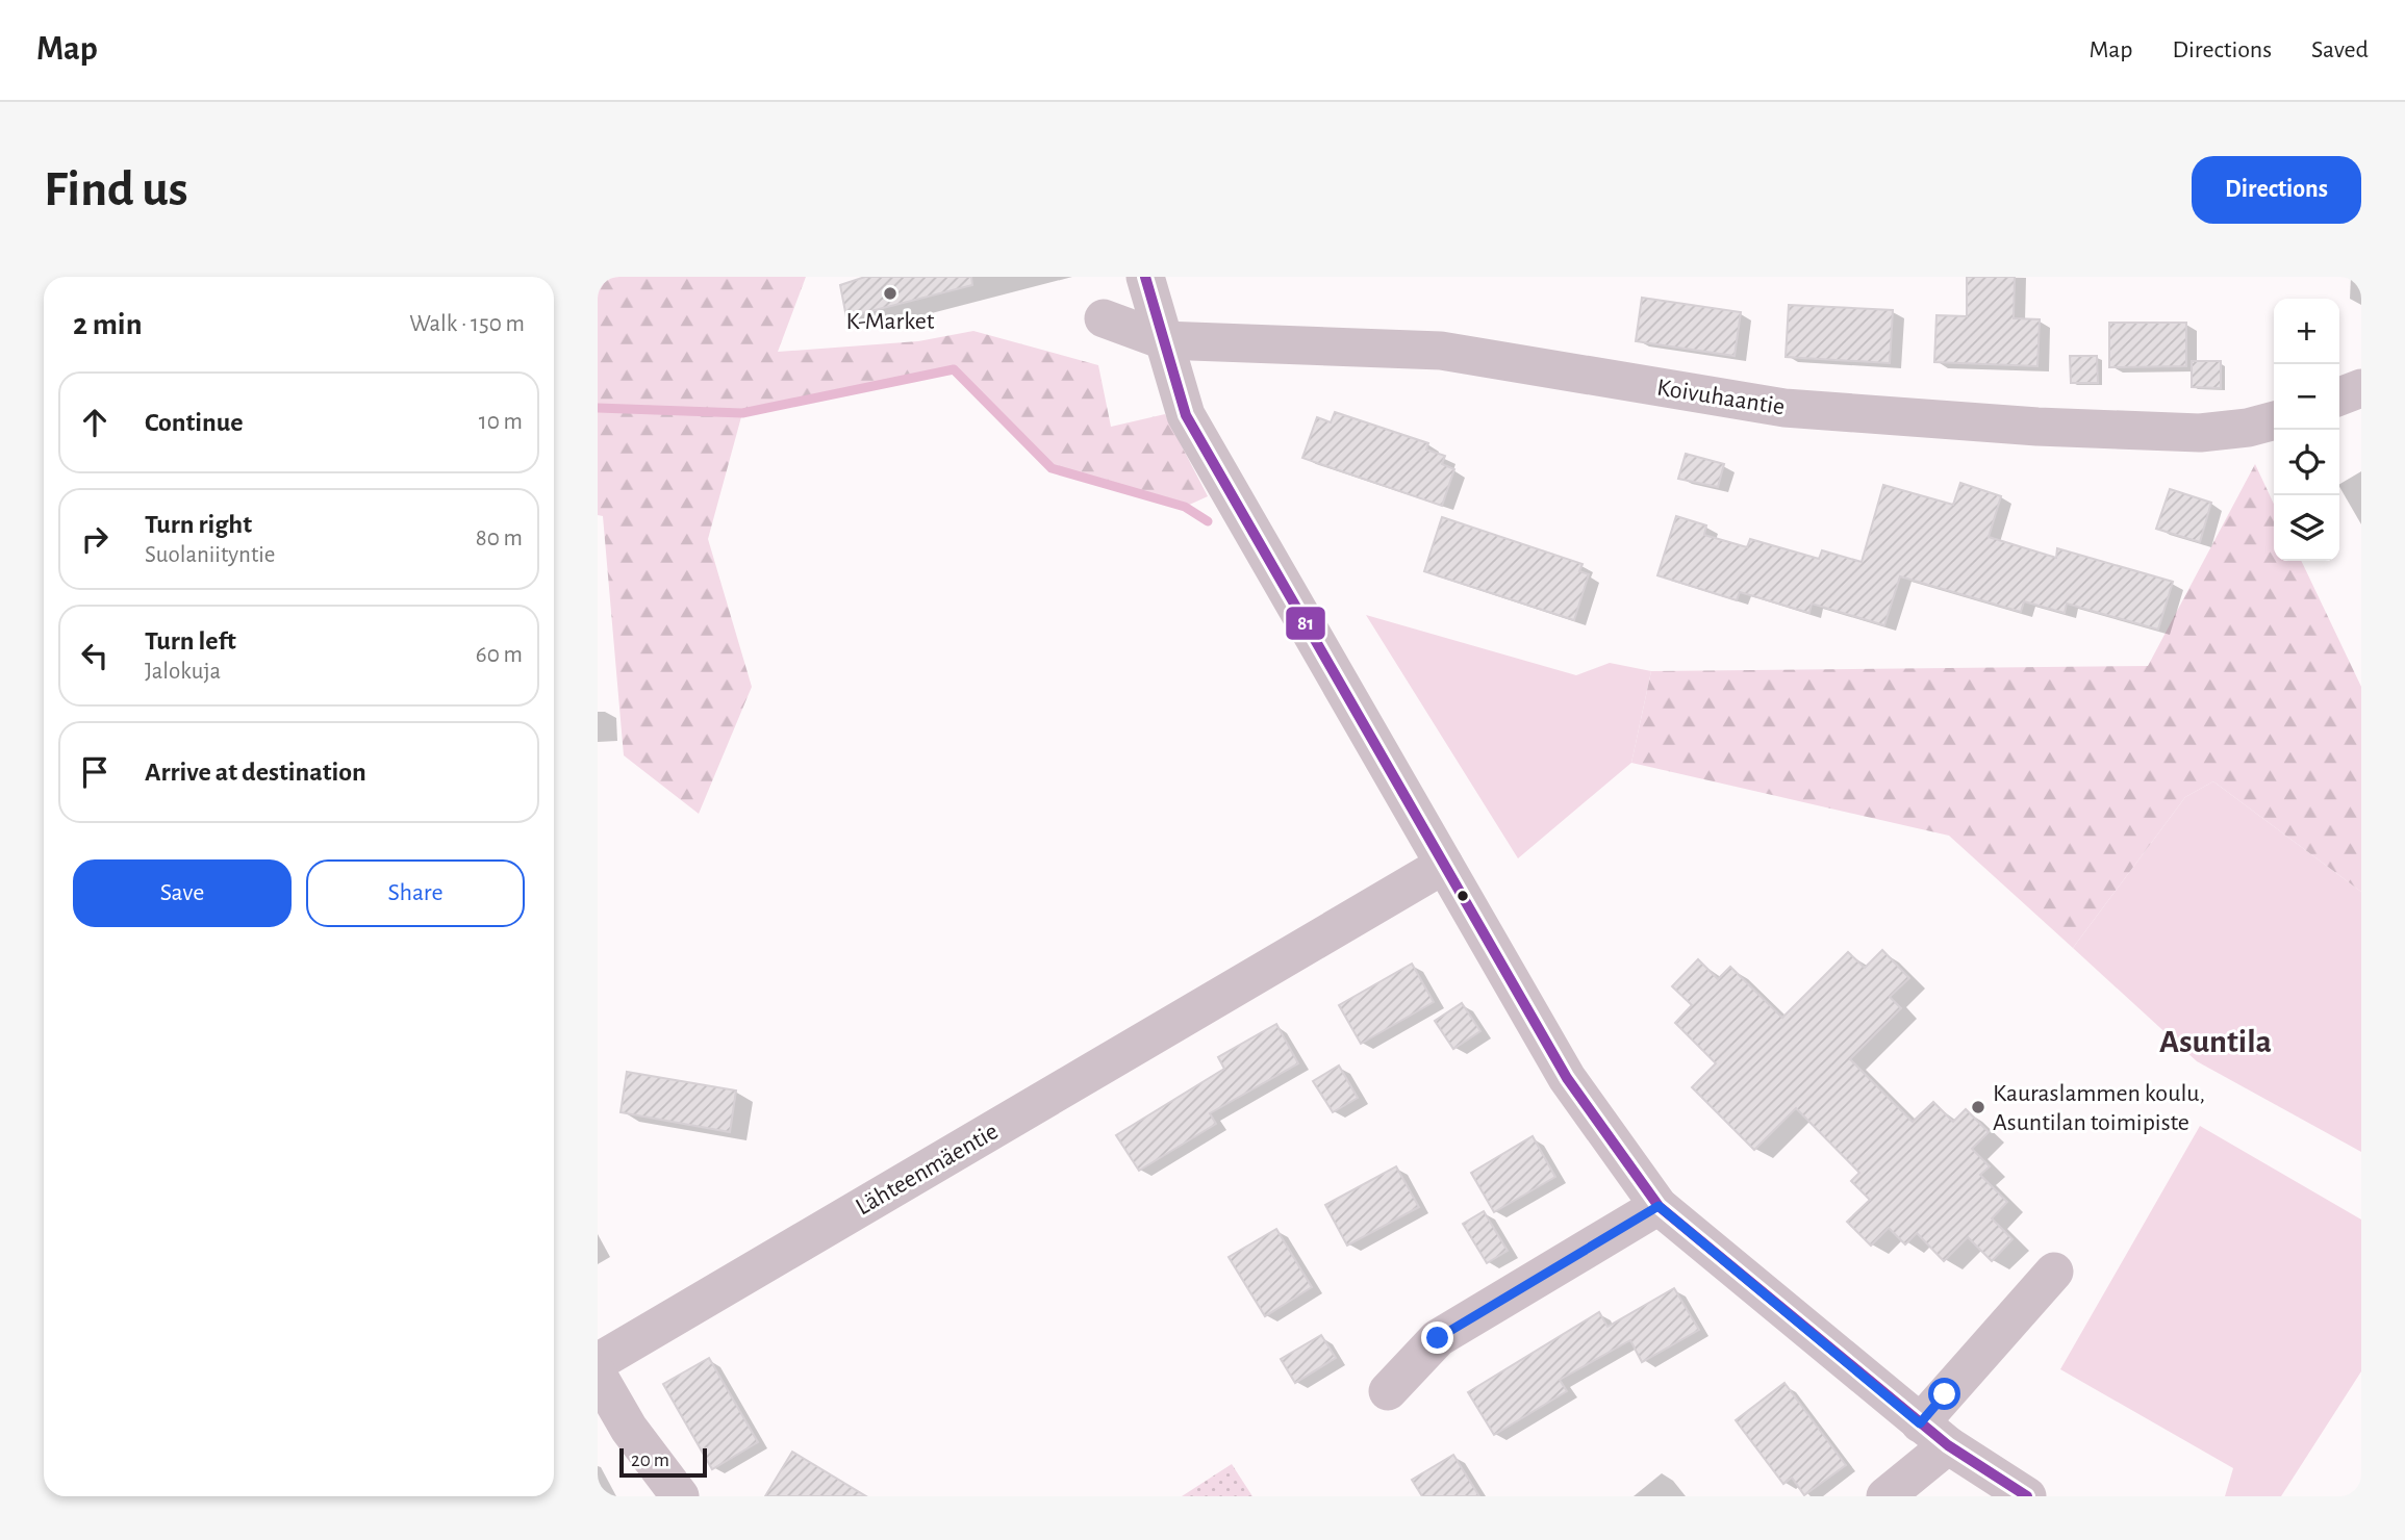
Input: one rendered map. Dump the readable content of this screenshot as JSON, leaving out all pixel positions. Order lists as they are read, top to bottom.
{
  "streets": {
    "street": ["Koivuhaantie", "Lähteenmäentie"]
  },
  "districts": ["Asuntila"],
  "places": ["K-Market", "Kauraslammen koulu, Asuntilan toimipiste"],
  "lines": ["transit line 81"],
  "scale_bar": "20 m",
  "page": {
    "header": "Map",
    "nav": ["Map", "Directions", "Saved"],
    "buttons": [
      "Directions",
      ["Save", "Share"]
    ],
    "title": "Find us",
    "heading": ["2 min", "Walk · 150 m"],
    "map_buttons": ["+", "−"],
    "list": [
      ["Continue", "10 m"],
      ["Turn right", "Suolaniityntie", "80 m"],
      ["Turn left", "Jalokuja", "60 m"],
      "Arrive at destination"
    ],
    "scale": "20 m"
  }
}
